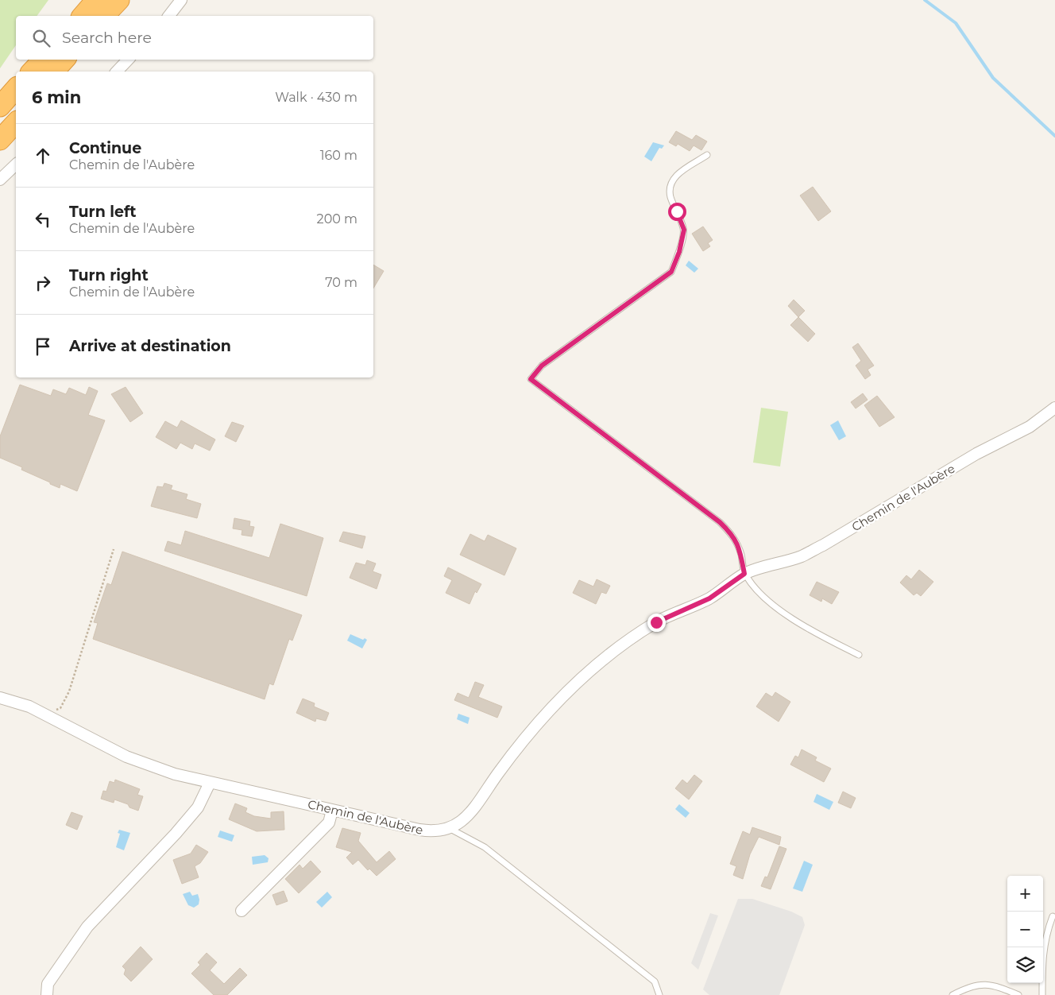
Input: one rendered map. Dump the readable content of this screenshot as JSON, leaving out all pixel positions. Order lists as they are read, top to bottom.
{
  "streets": {
    "street": ["Chemin de l'Aubère"]
  },
  "page": {
    "search": "Search here",
    "heading": ["6 min", "Walk · 430 m"],
    "list": [
      ["Continue", "Chemin de l'Aubère", "160 m"],
      ["Turn left", "Chemin de l'Aubère", "200 m"],
      ["Turn right", "Chemin de l'Aubère", "70 m"],
      "Arrive at destination"
    ],
    "map_buttons": ["+", "−"]
  }
}
